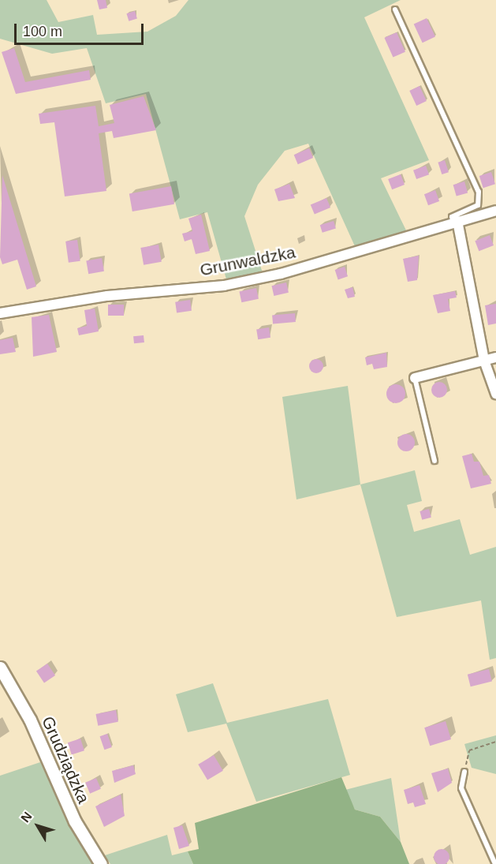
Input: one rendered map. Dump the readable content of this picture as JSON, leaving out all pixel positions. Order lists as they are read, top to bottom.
{
  "streets": {
    "street": ["Grunwaldzka", "Grudziądzka"]
  },
  "scale_bar": "100 m",
  "north": "top left"
}
